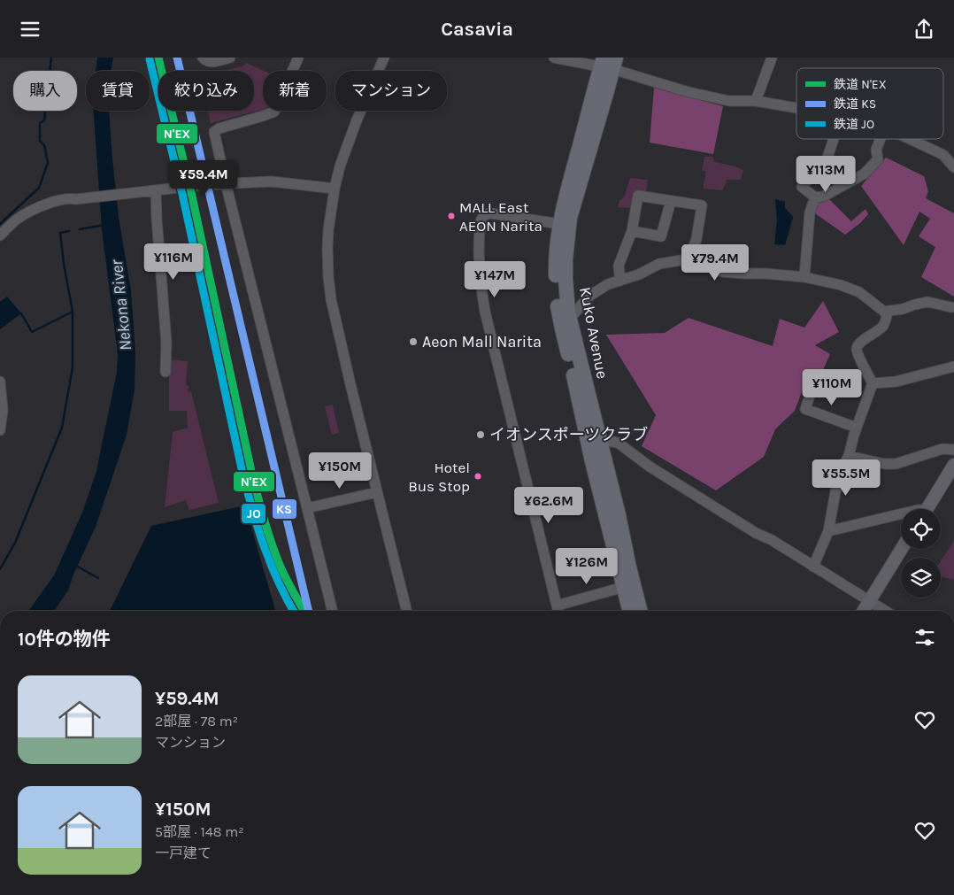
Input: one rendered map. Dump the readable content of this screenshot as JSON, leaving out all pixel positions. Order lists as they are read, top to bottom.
{
  "streets": {
    "highway": ["Kuko Avenue"]
  },
  "water": ["Nekona River"],
  "places": [
    "MALL East AEON Narita",
    "Aeon Mall Narita",
    "イオンスポーツクラブ",
    "Hotel Bus Stop"
  ],
  "lines": ["rail line N'EX", "rail line KS", "rail line JO"],
  "legend": ["鉄道 N'EX", "鉄道 KS", "鉄道 JO"],
  "page": {
    "header": "Casavia",
    "chip": [
      "購入",
      "賃貸",
      "絞り込み",
      "新着",
      "マンション"
    ],
    "price": [
      "¥113M",
      "¥59.4M",
      "¥116M",
      "¥79.4M",
      "¥147M",
      "¥110M",
      "¥150M",
      "¥55.5M",
      "¥62.6M",
      "¥126M"
    ],
    "heading": "10件の物件",
    "list": [
      {
        "name": "¥59.4M",
        "note": "2部屋 · 78 m² · マンション"
      },
      {
        "name": "¥150M",
        "note": "5部屋 · 148 m² · 一戸建て"
      }
    ]
  }
}
